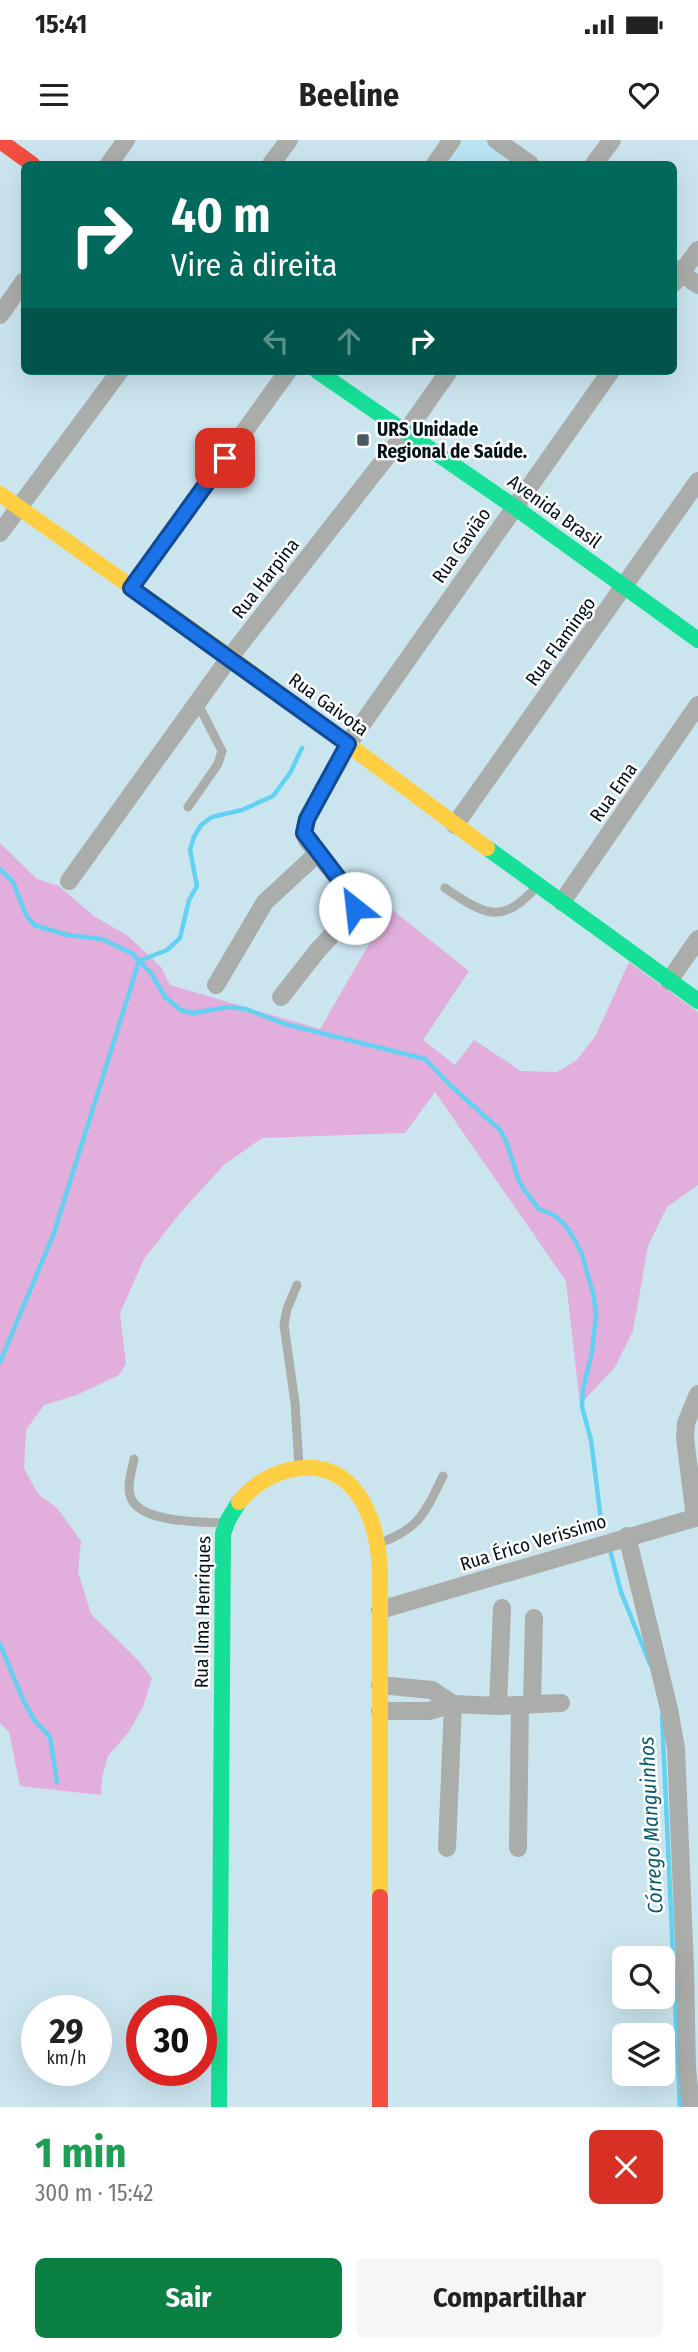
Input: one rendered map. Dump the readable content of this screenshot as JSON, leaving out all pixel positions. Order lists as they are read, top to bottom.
{
  "streets": {
    "street": [
      "Avenida Brasil",
      "Rua Gavião",
      "Rua Harpina",
      "Rua Flamingo",
      "Rua Gaivota",
      "Rua Ema",
      "Rua Érico Verissimo",
      "Rua Ilma Henriques"
    ]
  },
  "crossings": [
    ["Avenida Brasil", "Rua Gavião"],
    ["Avenida Brasil", "Rua Harpina"],
    ["Avenida Brasil", "Rua Flamingo"],
    ["Rua Gavião", "Rua Gaivota"],
    ["Rua Harpina", "Rua Gaivota"],
    ["Rua Flamingo", "Rua Gaivota"],
    ["Rua Gaivota", "Rua Ema"],
    ["Rua Érico Verissimo", "Rua Ilma Henriques"]
  ],
  "water": ["Córrego Manguinhos"],
  "places": {
    "transit": ["URS Unidade Regional de Saúde."]
  },
  "page": {
    "status": "15:41",
    "header": "Beeline",
    "turn": ["40 m", "Vire à direita"],
    "speed": "29 km/h",
    "limit": "30",
    "heading": ["1 min", "300 m · 15:42"],
    "buttons": ["Sair", "Compartilhar"]
  }
}
